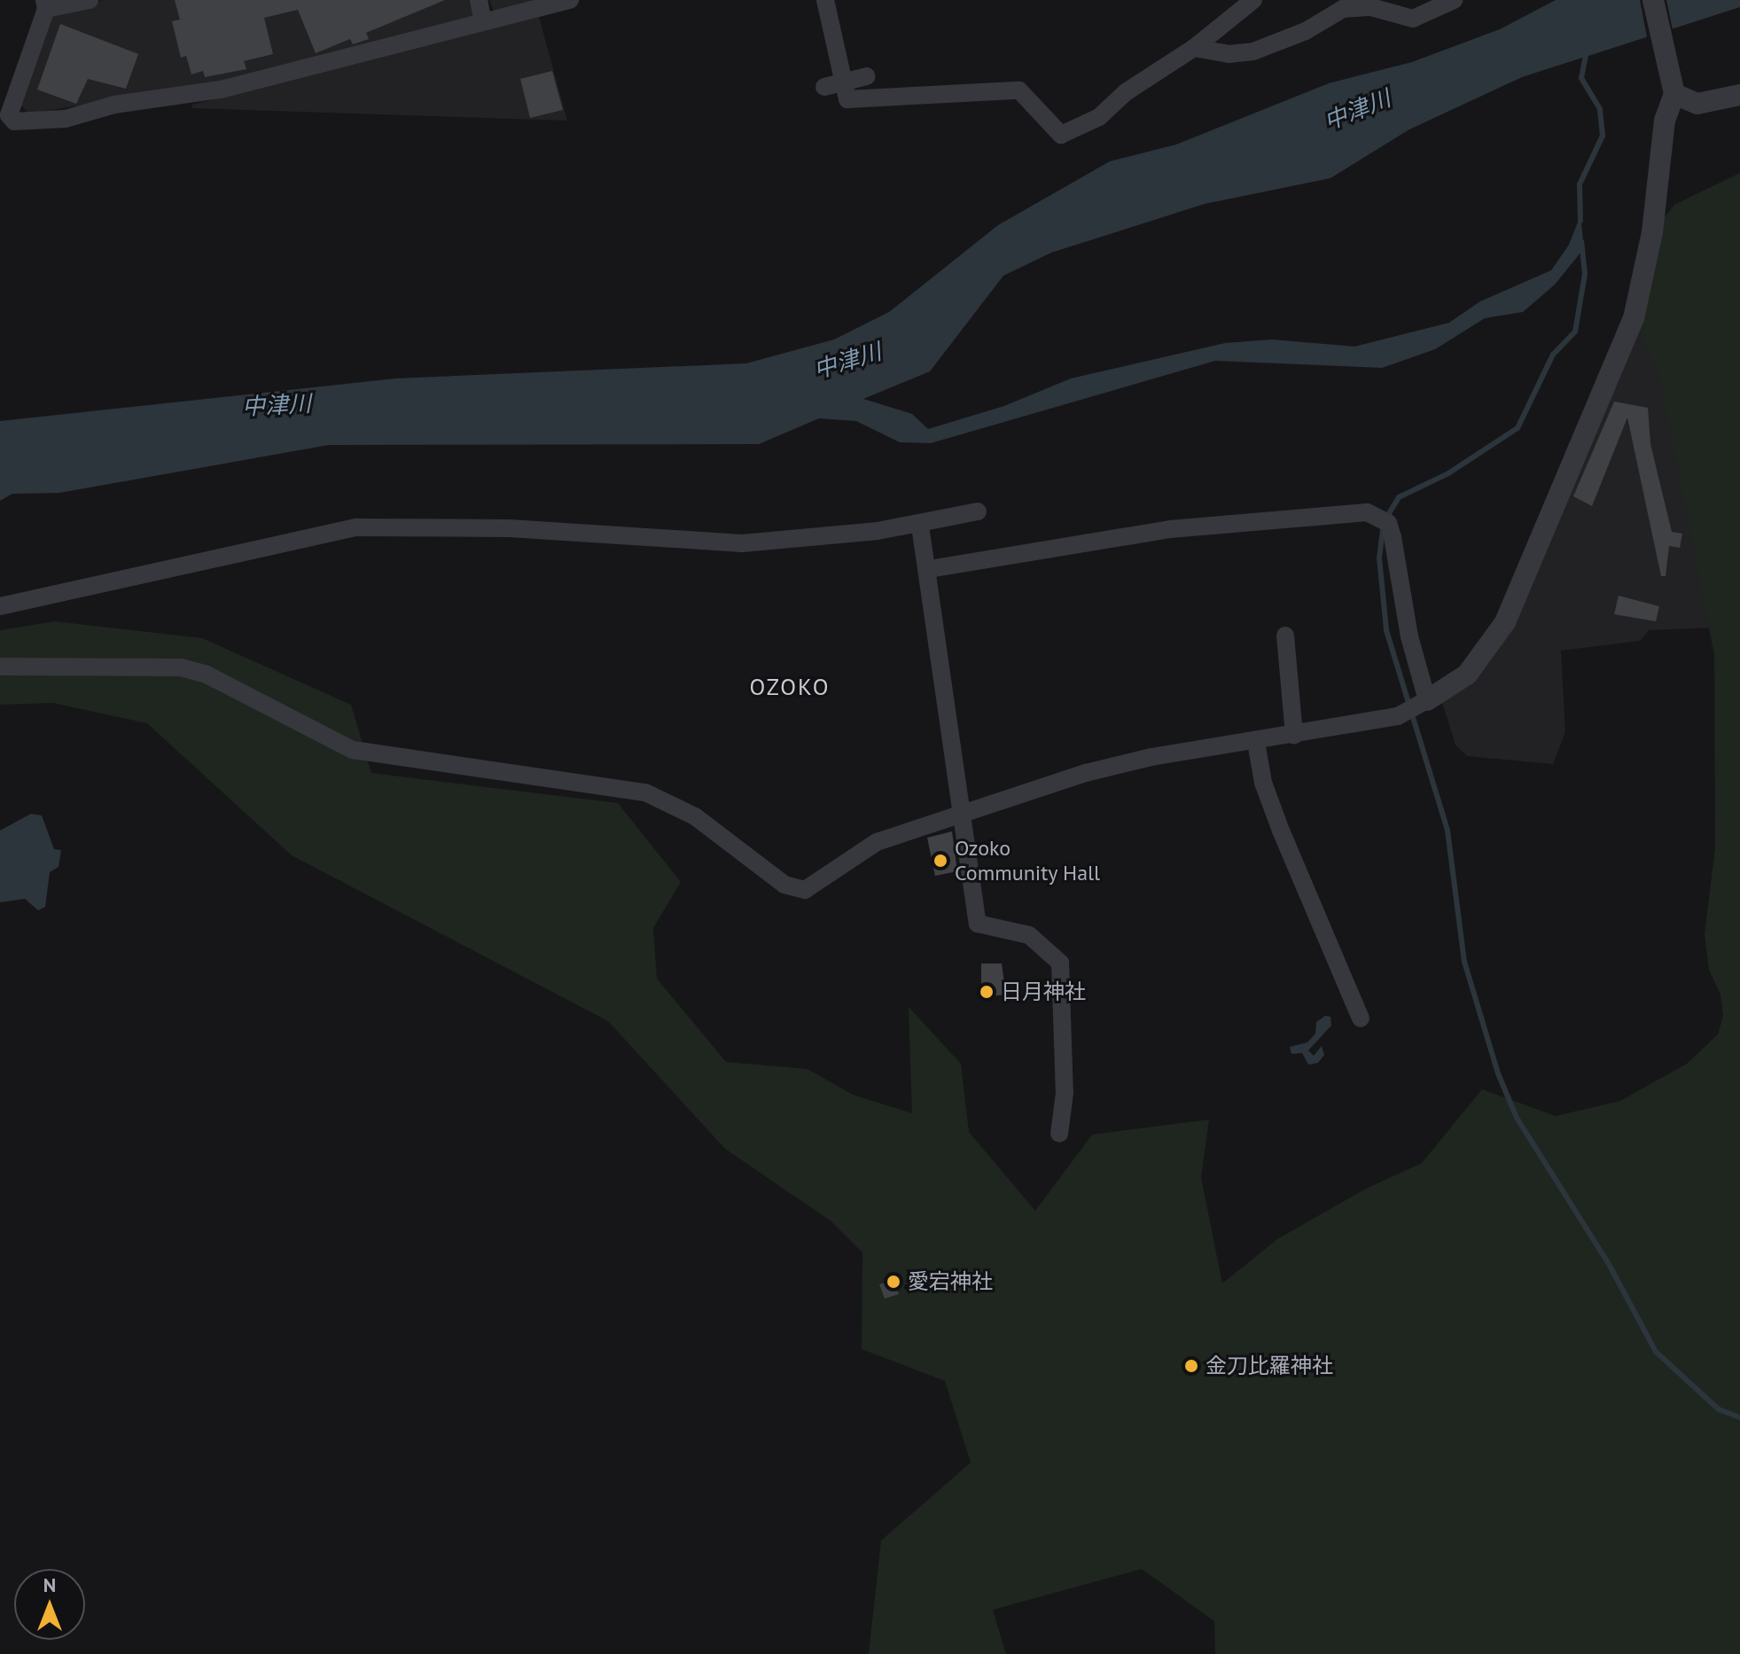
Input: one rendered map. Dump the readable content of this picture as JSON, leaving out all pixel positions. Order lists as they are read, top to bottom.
{
  "districts": ["OZOKO"],
  "water": ["中津川"],
  "places": [
    "Ozoko Community Hall",
    "日月神社",
    "愛宕神社",
    "金刀比羅神社"
  ],
  "north": "top"
}
